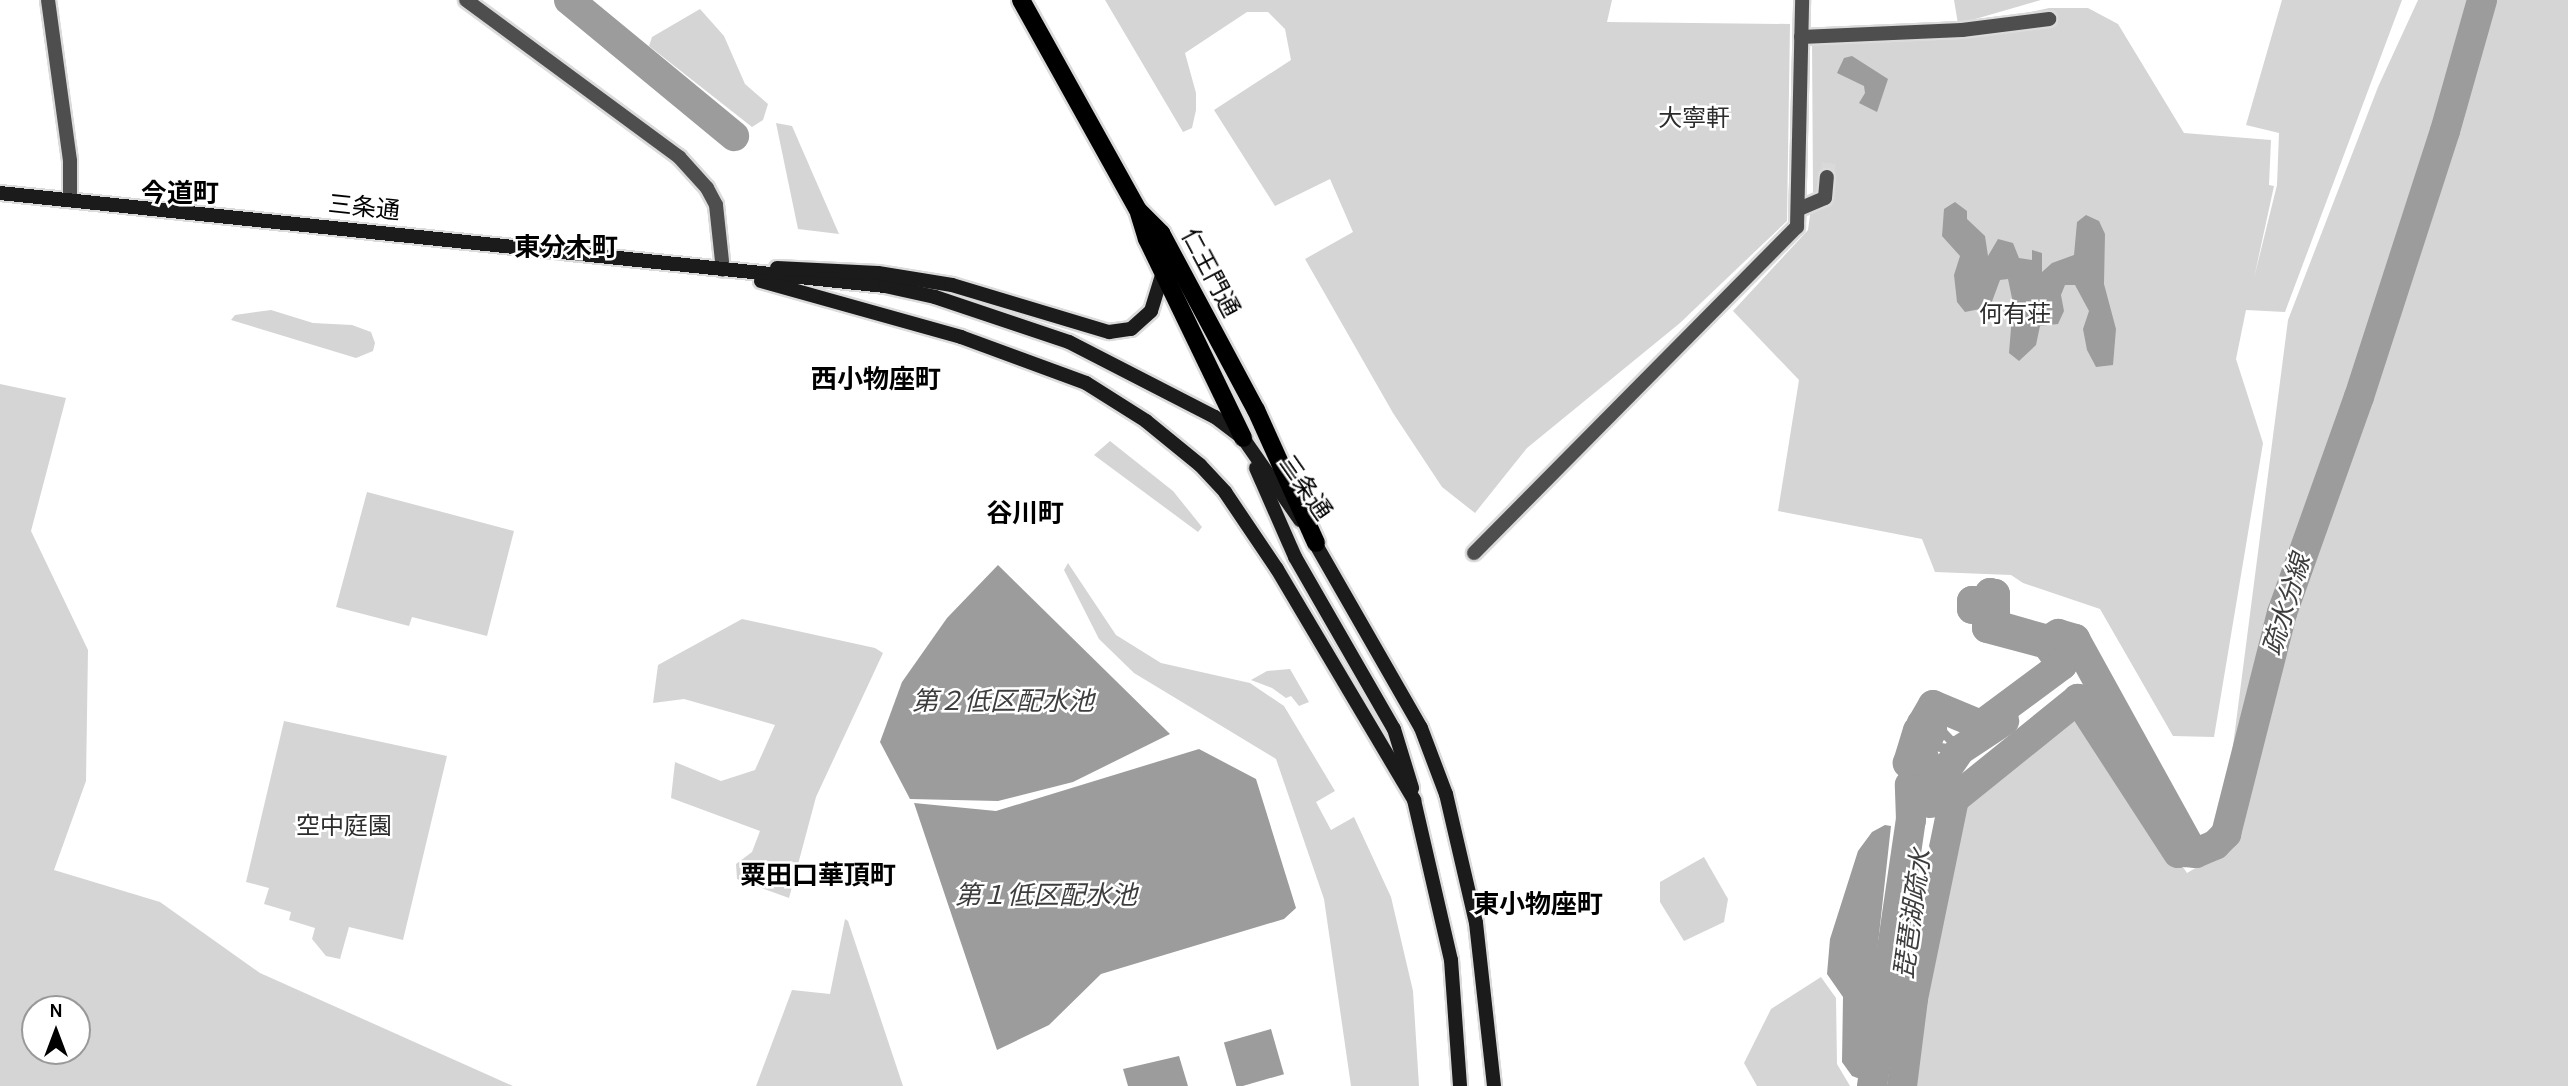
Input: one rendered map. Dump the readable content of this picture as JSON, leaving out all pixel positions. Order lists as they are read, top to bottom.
{
  "streets": {
    "main road": ["三条通", "仁王門通"]
  },
  "crossings": [
    ["三条通", "仁王門通"]
  ],
  "districts": [
    "今道町",
    "東分木町",
    "西小物座町",
    "谷川町",
    "粟田口華頂町",
    "東小物座町"
  ],
  "water": [
    "疏水分線",
    "第２低区配水池",
    "第１低区配水池",
    "琵琶湖疏水"
  ],
  "parks": ["大寧軒", "何有荘", "空中庭園"],
  "north": "top"
}
